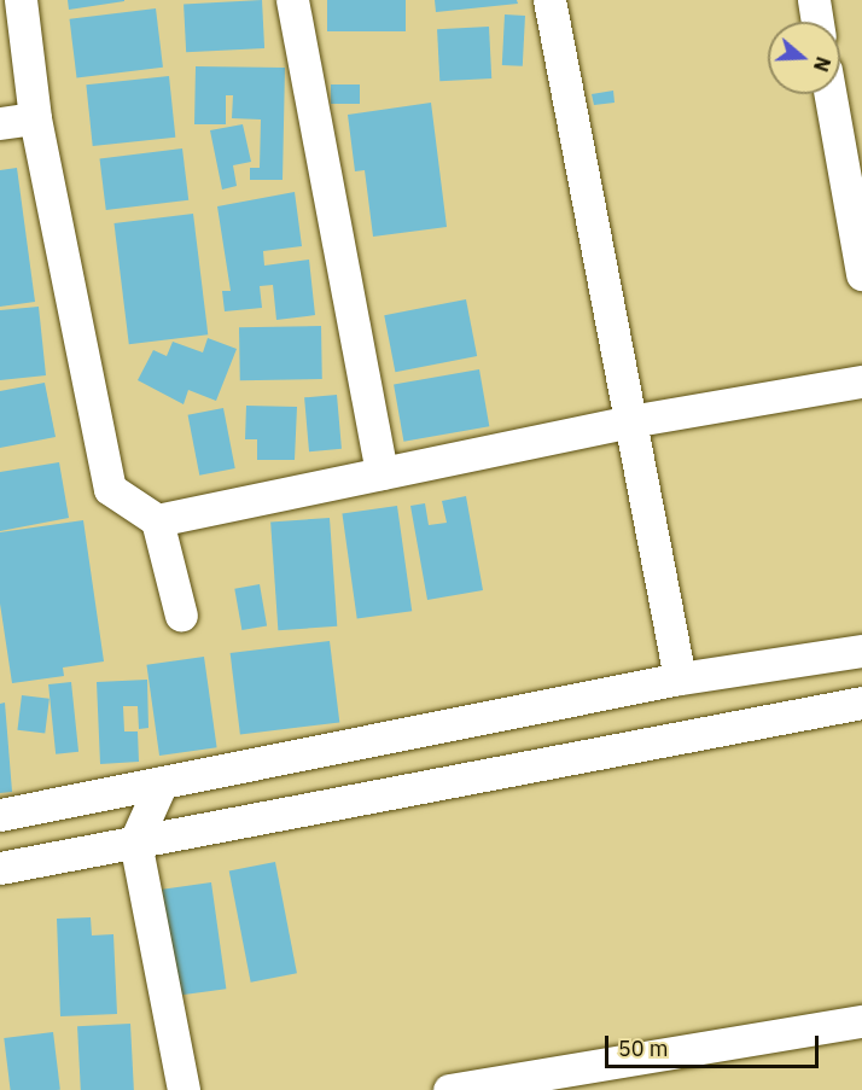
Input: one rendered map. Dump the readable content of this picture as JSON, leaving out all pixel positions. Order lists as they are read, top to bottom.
{
  "scale_bar": "50 m",
  "north": "right"
}
